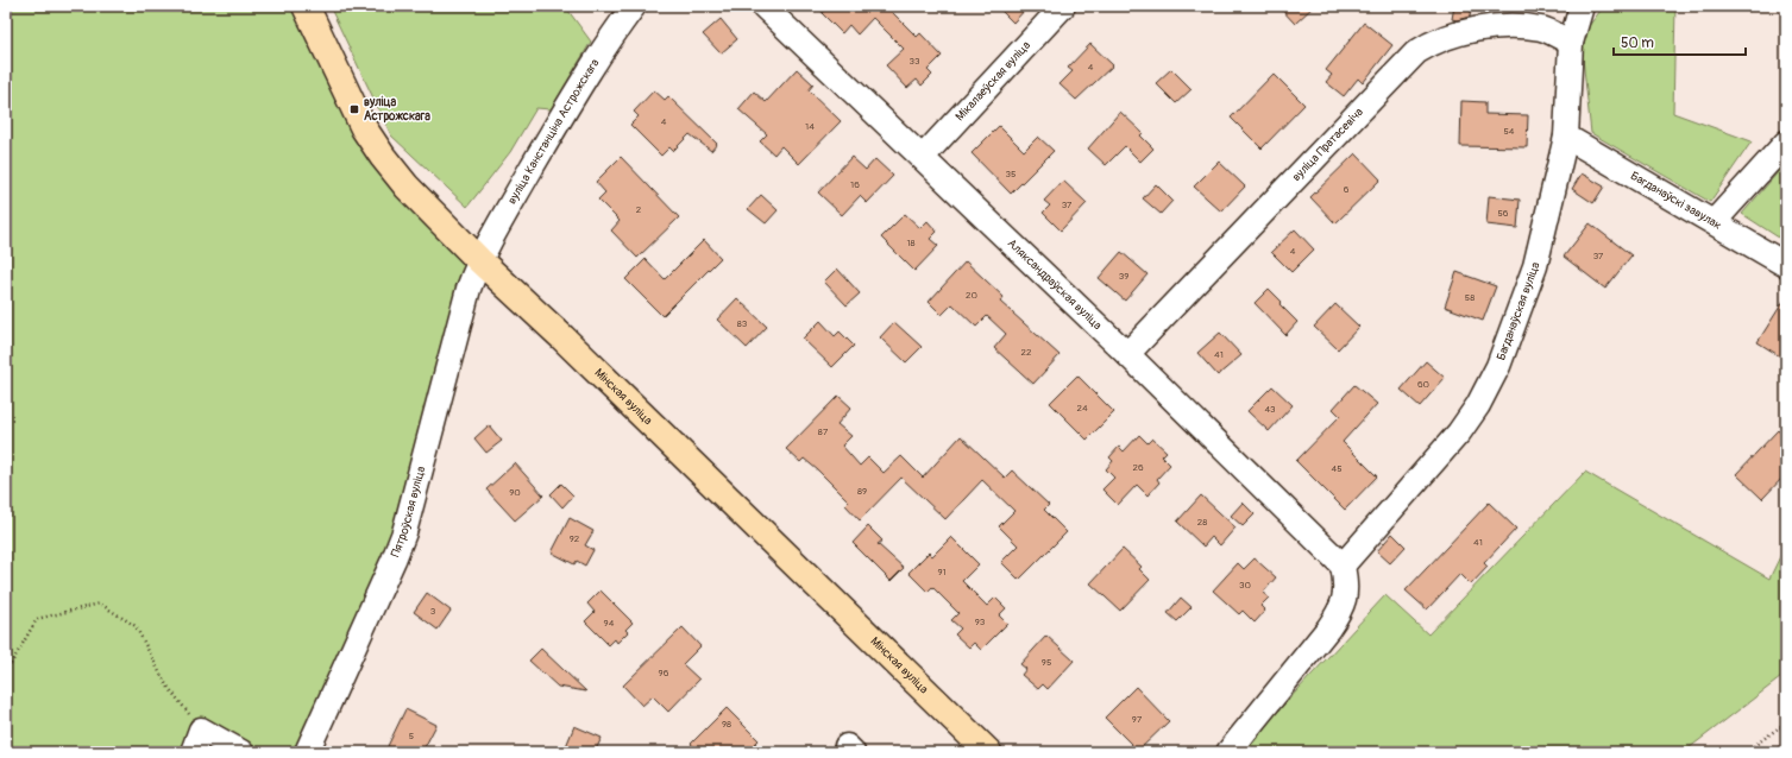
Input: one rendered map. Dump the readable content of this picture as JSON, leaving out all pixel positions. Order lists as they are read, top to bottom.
{
  "streets": {
    "main road": ["Мінская вуліца"],
    "street": [
      "Мікалаеўская вуліца",
      "вуліца Канстанціна Астрожскага",
      "вуліца Пратасевіча",
      "Багданаўскі завулак",
      "Аляксандраўская вуліца",
      "Багданаўская вуліца",
      "Пятроўская вуліца"
    ]
  },
  "crossings": [
    ["Мікалаеўская вуліца", "Аляксандраўская вуліца"],
    ["вуліца Канстанціна Астрожскага", "Мінская вуліца"],
    ["вуліца Канстанціна Астрожскага", "Пятроўская вуліца"],
    ["вуліца Пратасевіча", "Аляксандраўская вуліца"],
    ["вуліца Пратасевіча", "Багданаўская вуліца"],
    ["Багданаўскі завулак", "Багданаўская вуліца"],
    ["Аляксандраўская вуліца", "Багданаўская вуліца"],
    ["Мінская вуліца", "Пятроўская вуліца"]
  ],
  "places": {
    "transit": ["вуліца Астрожскага"]
  },
  "house_numbers": [
    "33",
    "4",
    "4",
    "14",
    "54",
    "35",
    "16",
    "6",
    "37",
    "2",
    "56",
    "18",
    "4",
    "37",
    "39",
    "20",
    "58",
    "83",
    "22",
    "41",
    "60",
    "24",
    "43",
    "87",
    "26",
    "45",
    "89",
    "90",
    "28",
    "92",
    "41",
    "91",
    "30",
    "3",
    "93",
    "94",
    "95",
    "96",
    "97",
    "98",
    "5"
  ],
  "scale_bar": "50 m"
}
